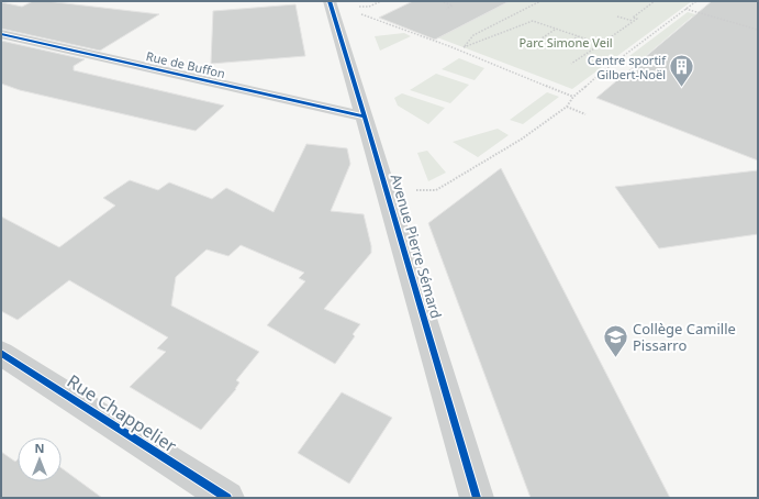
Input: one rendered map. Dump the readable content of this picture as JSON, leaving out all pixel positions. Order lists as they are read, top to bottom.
{
  "streets": {
    "street": ["Rue de Buffon", "Avenue Pierre Sémard", "Rue Chappelier"]
  },
  "crossings": [
    ["Rue de Buffon", "Avenue Pierre Sémard"]
  ],
  "parks": ["Parc Simone Veil"],
  "places": {
    "building": ["Centre sportif Gilbert-Noël"],
    "school or university": ["Collège Camille Pissarro"]
  },
  "north": "top"
}
